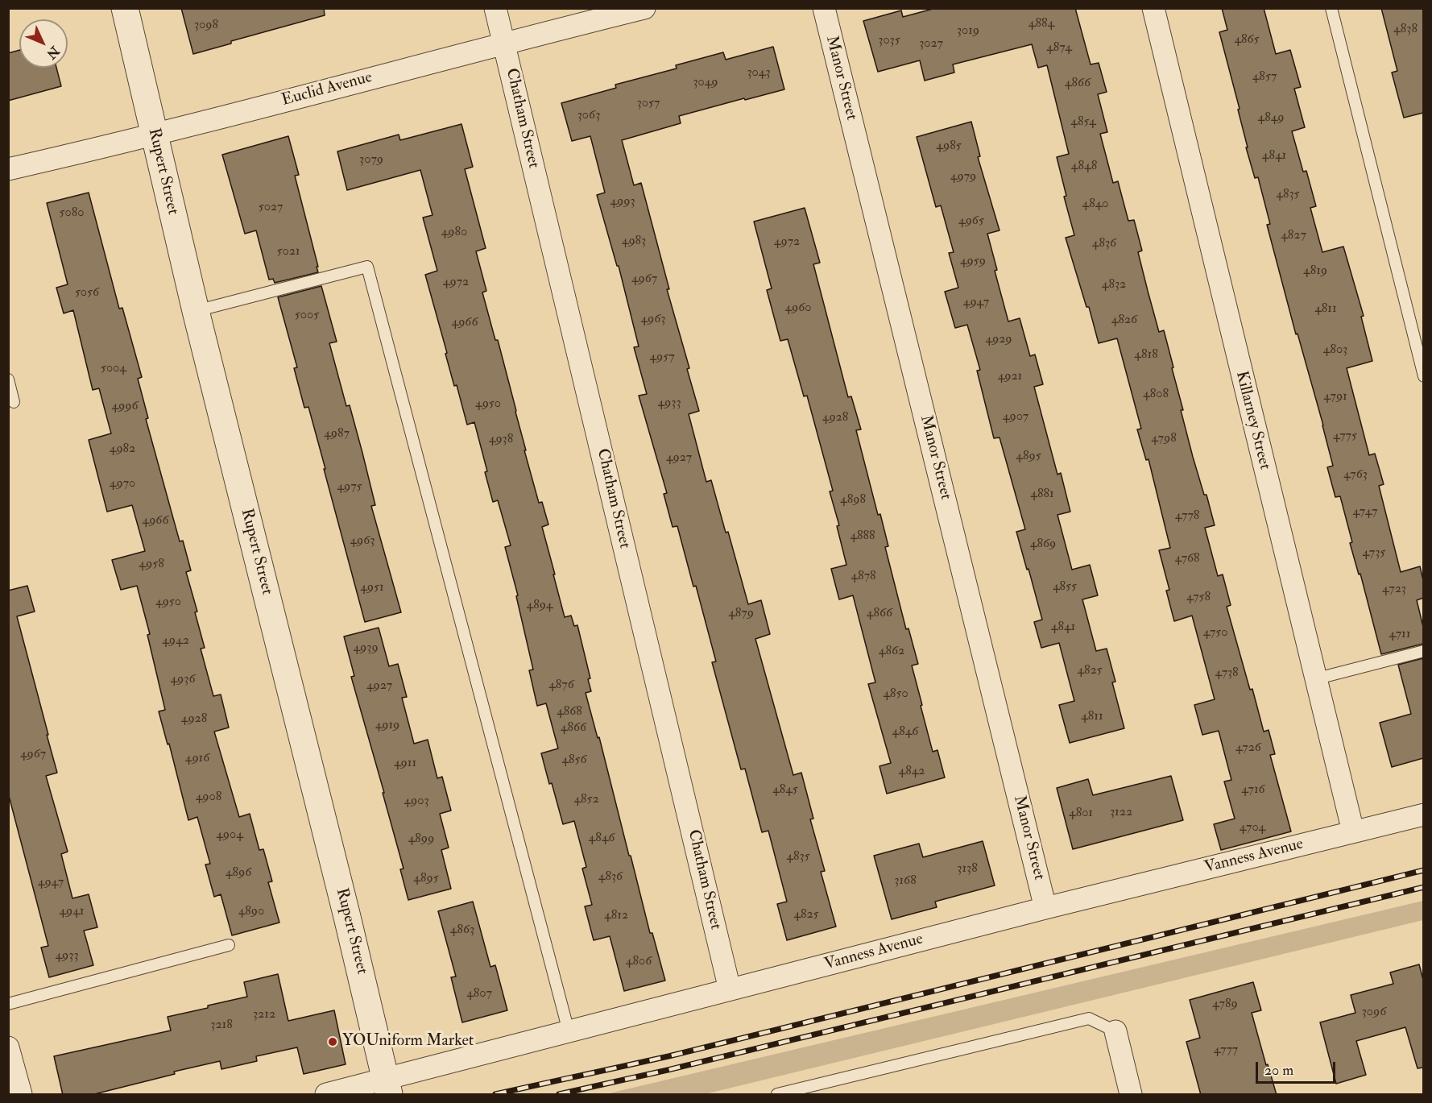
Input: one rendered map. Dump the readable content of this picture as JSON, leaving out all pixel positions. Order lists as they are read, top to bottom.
{
  "streets": {
    "street": [
      "Manor Street",
      "Euclid Avenue",
      "Chatham Street",
      "Rupert Street",
      "Killarney Street",
      "Vanness Avenue"
    ]
  },
  "crossings": [
    ["Manor Street", "Vanness Avenue"],
    ["Euclid Avenue", "Chatham Street"],
    ["Euclid Avenue", "Rupert Street"],
    ["Chatham Street", "Vanness Avenue"],
    ["Rupert Street", "Vanness Avenue"],
    ["Killarney Street", "Vanness Avenue"]
  ],
  "places": ["YOUniform Market"],
  "house_numbers": [
    "4884",
    "3098",
    "4838",
    "3019",
    "4865",
    "3035",
    "3027",
    "4874",
    "3043",
    "4857",
    "3049",
    "4866",
    "3057",
    "3063",
    "4849",
    "4854",
    "4985",
    "4841",
    "3079",
    "4848",
    "4979",
    "4835",
    "4993",
    "4840",
    "5027",
    "5080",
    "4965",
    "4980",
    "4827",
    "4983",
    "4972",
    "4836",
    "5021",
    "4959",
    "4819",
    "4967",
    "4972",
    "4832",
    "5056",
    "4947",
    "4960",
    "4811",
    "5005",
    "4963",
    "4826",
    "4966",
    "4929",
    "4803",
    "4818",
    "4957",
    "5004",
    "4921",
    "4808",
    "4791",
    "4933",
    "4950",
    "4996",
    "4907",
    "4928",
    "4987",
    "4775",
    "4798",
    "4938",
    "4982",
    "4895",
    "4927",
    "4763",
    "4970",
    "4975",
    "4881",
    "4898",
    "4747",
    "4778",
    "4966",
    "4888",
    "4963",
    "4869",
    "4735",
    "4768",
    "4958",
    "4878",
    "4855",
    "4951",
    "4723",
    "4758",
    "4950",
    "4894",
    "4879",
    "4866",
    "4841",
    "4750",
    "4711",
    "4942",
    "4939",
    "4862",
    "4825",
    "4738",
    "4936",
    "4876",
    "4927",
    "4850",
    "4868",
    "4811",
    "4928",
    "4919",
    "4866",
    "4846",
    "4726",
    "4967",
    "4916",
    "4856",
    "4911",
    "4842",
    "4845",
    "4716",
    "4908",
    "4852",
    "4903",
    "3122",
    "4801",
    "4704",
    "4904",
    "4846",
    "4899",
    "4835",
    "3138",
    "4896",
    "4836",
    "4895",
    "3168",
    "4947",
    "4941",
    "4890",
    "4825",
    "4812",
    "4863",
    "4933",
    "4806",
    "4807",
    "4789",
    "3096",
    "3212",
    "3218",
    "4777"
  ],
  "scale_bar": "20 m",
  "north": "bottom right"
}
